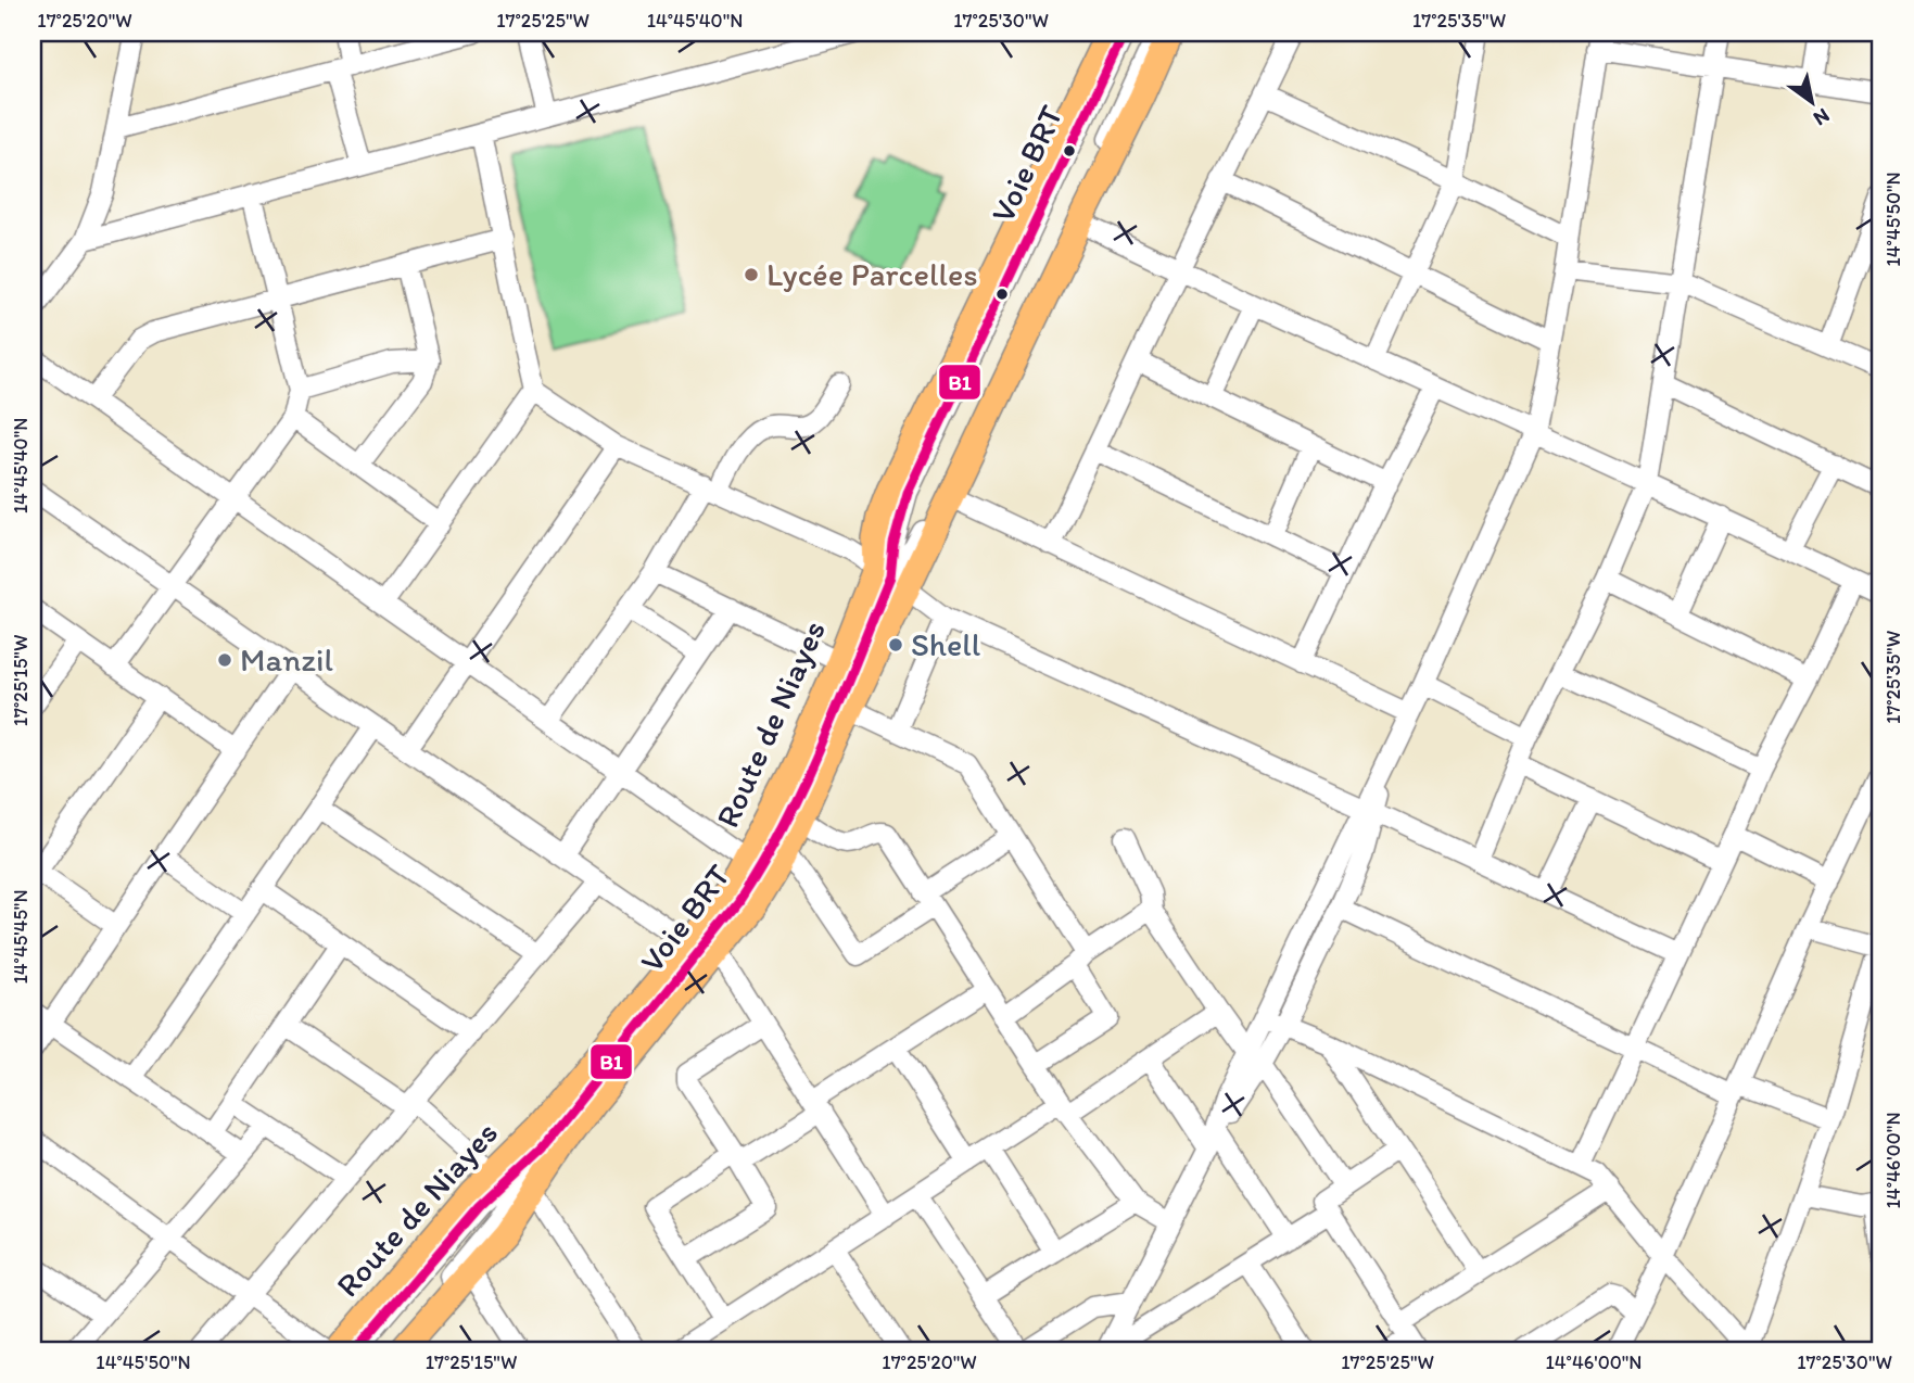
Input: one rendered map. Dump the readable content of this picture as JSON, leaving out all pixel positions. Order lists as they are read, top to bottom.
{
  "streets": {
    "main road": ["Route de Niayes"],
    "street": ["Voie BRT"]
  },
  "crossings": [
    ["Voie BRT", "Route de Niayes"]
  ],
  "places": ["Lycée Parcelles", "Shell", "Manzil"],
  "lines": ["transit line B1"],
  "north": "bottom right",
  "coordinates": [
    "17°25'20\"W",
    "17°25'25\"W",
    "14°45'40\"N",
    "17°25'30\"W",
    "17°25'35\"W",
    "14°45'50\"N",
    "17°25'15\"W",
    "14°45'45\"N",
    "14°46'00\"N"
  ]
}
